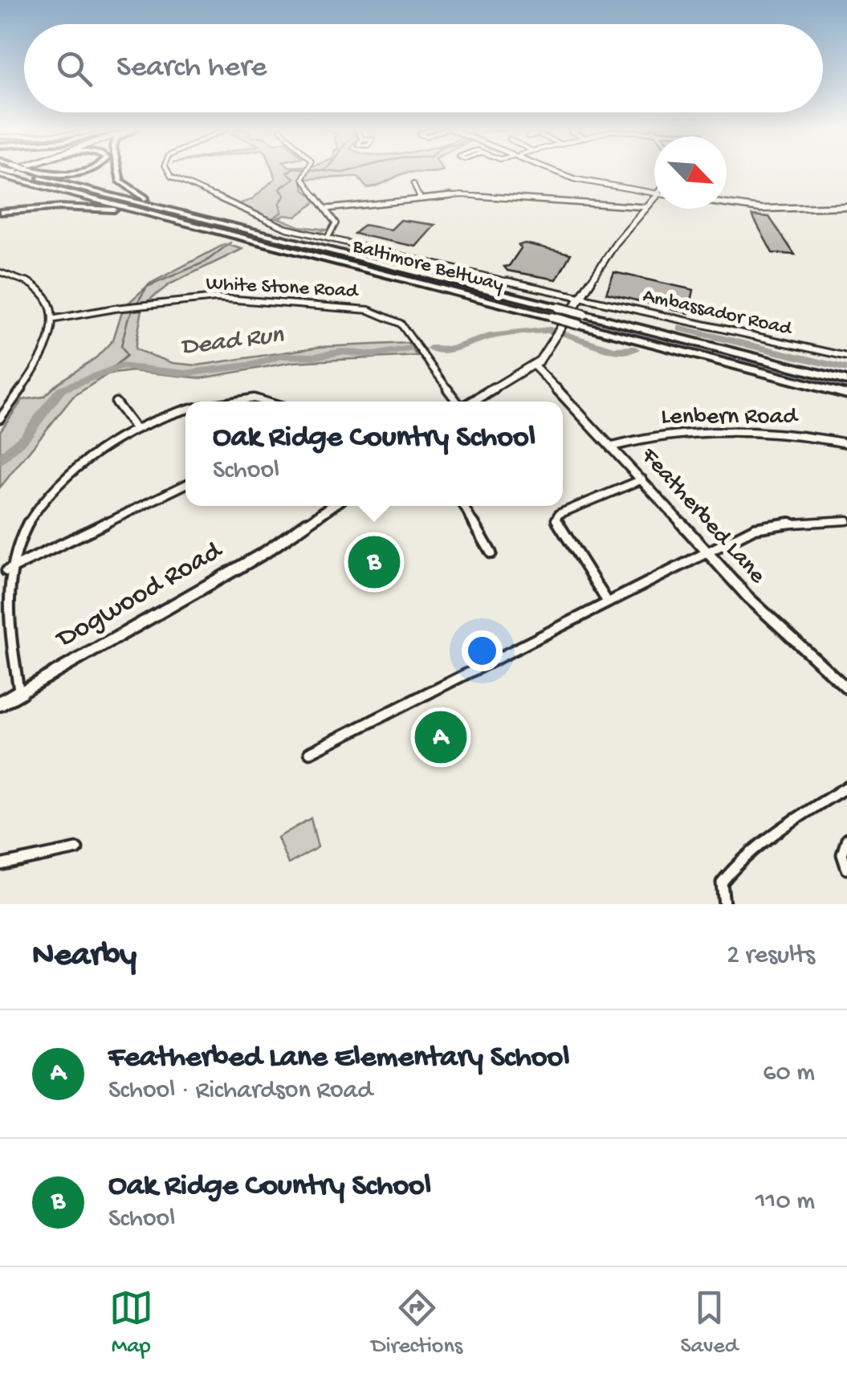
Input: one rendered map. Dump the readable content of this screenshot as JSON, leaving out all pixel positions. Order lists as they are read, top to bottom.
{
  "streets": {
    "highway": ["Baltimore Beltway"],
    "main road": ["Dogwood Road"],
    "street": [
      "White Stone Road",
      "Ambassador Road",
      "Lenbern Road",
      "Featherbed Lane"
    ]
  },
  "crossings": [
    ["Lenbern Road", "Featherbed Lane"]
  ],
  "water": ["Dead Run"],
  "north": "bottom right",
  "page": {
    "search": "Search here",
    "popup": ["Oak Ridge Country School", "School"],
    "pins": ["B", "A"],
    "heading": ["Nearby", "2 results"],
    "list": [
      {
        "mark": "A",
        "name": "Featherbed Lane Elementary School",
        "note": "School · Richardson Road",
        "value": "60 m"
      },
      {
        "mark": "B",
        "name": "Oak Ridge Country School",
        "note": "School",
        "value": "110 m"
      }
    ],
    "nav": ["Map", "Directions", "Saved"]
  }
}
